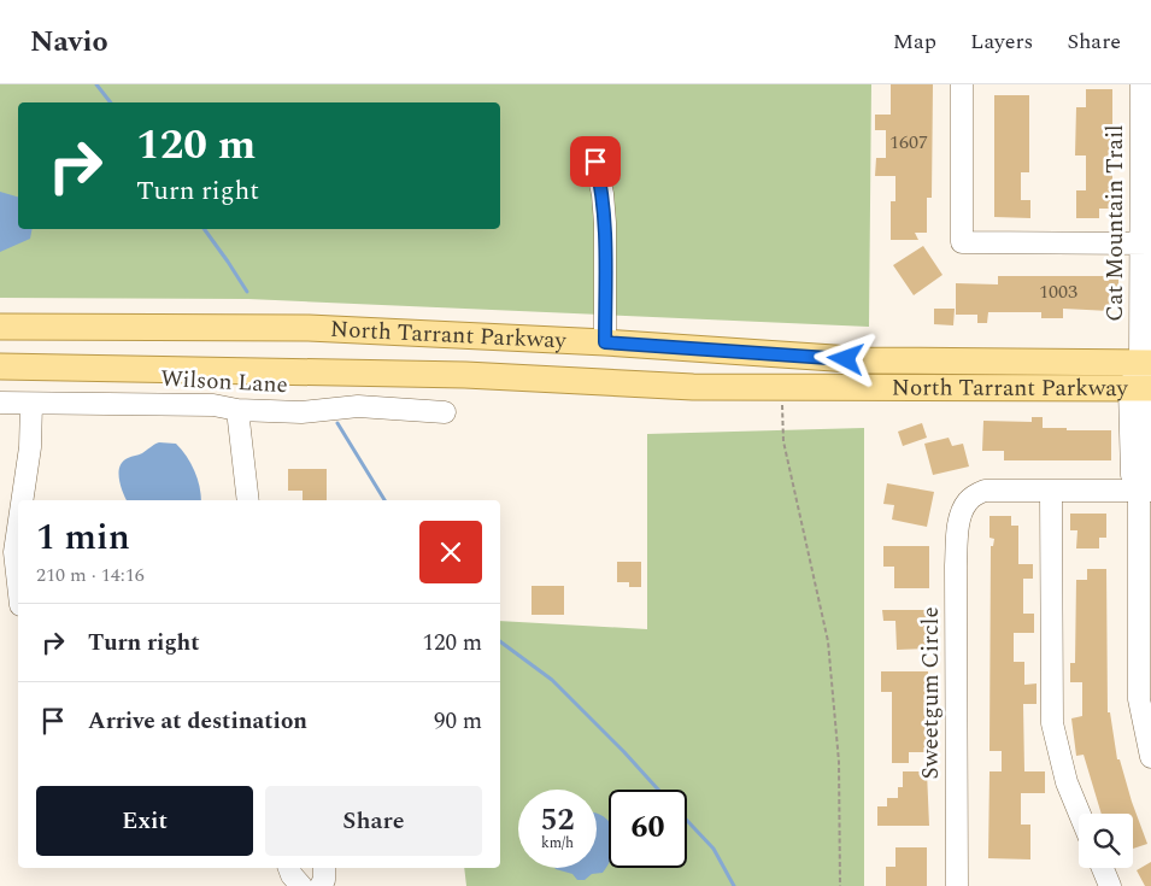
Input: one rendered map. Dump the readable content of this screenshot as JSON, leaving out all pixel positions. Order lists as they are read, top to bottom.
{
  "streets": {
    "main road": ["North Tarrant Parkway"],
    "street": ["Cat Mountain Trail", "Wilson Lane", "Sweetgum Circle"]
  },
  "crossings": [
    ["Cat Mountain Trail", "North Tarrant Parkway"]
  ],
  "house_numbers": ["1607", "1003"],
  "page": {
    "header": "Navio",
    "nav": ["Map", "Layers", "Share"],
    "turn": ["120 m", "Turn right"],
    "heading": ["1 min", "210 m · 14:16"],
    "list": [
      {
        "name": "Turn right",
        "value": "120 m"
      },
      {
        "name": "Arrive at destination",
        "value": "90 m"
      }
    ],
    "buttons": ["Exit", "Share"],
    "speed": "52 km/h",
    "limit": "60"
  }
}
